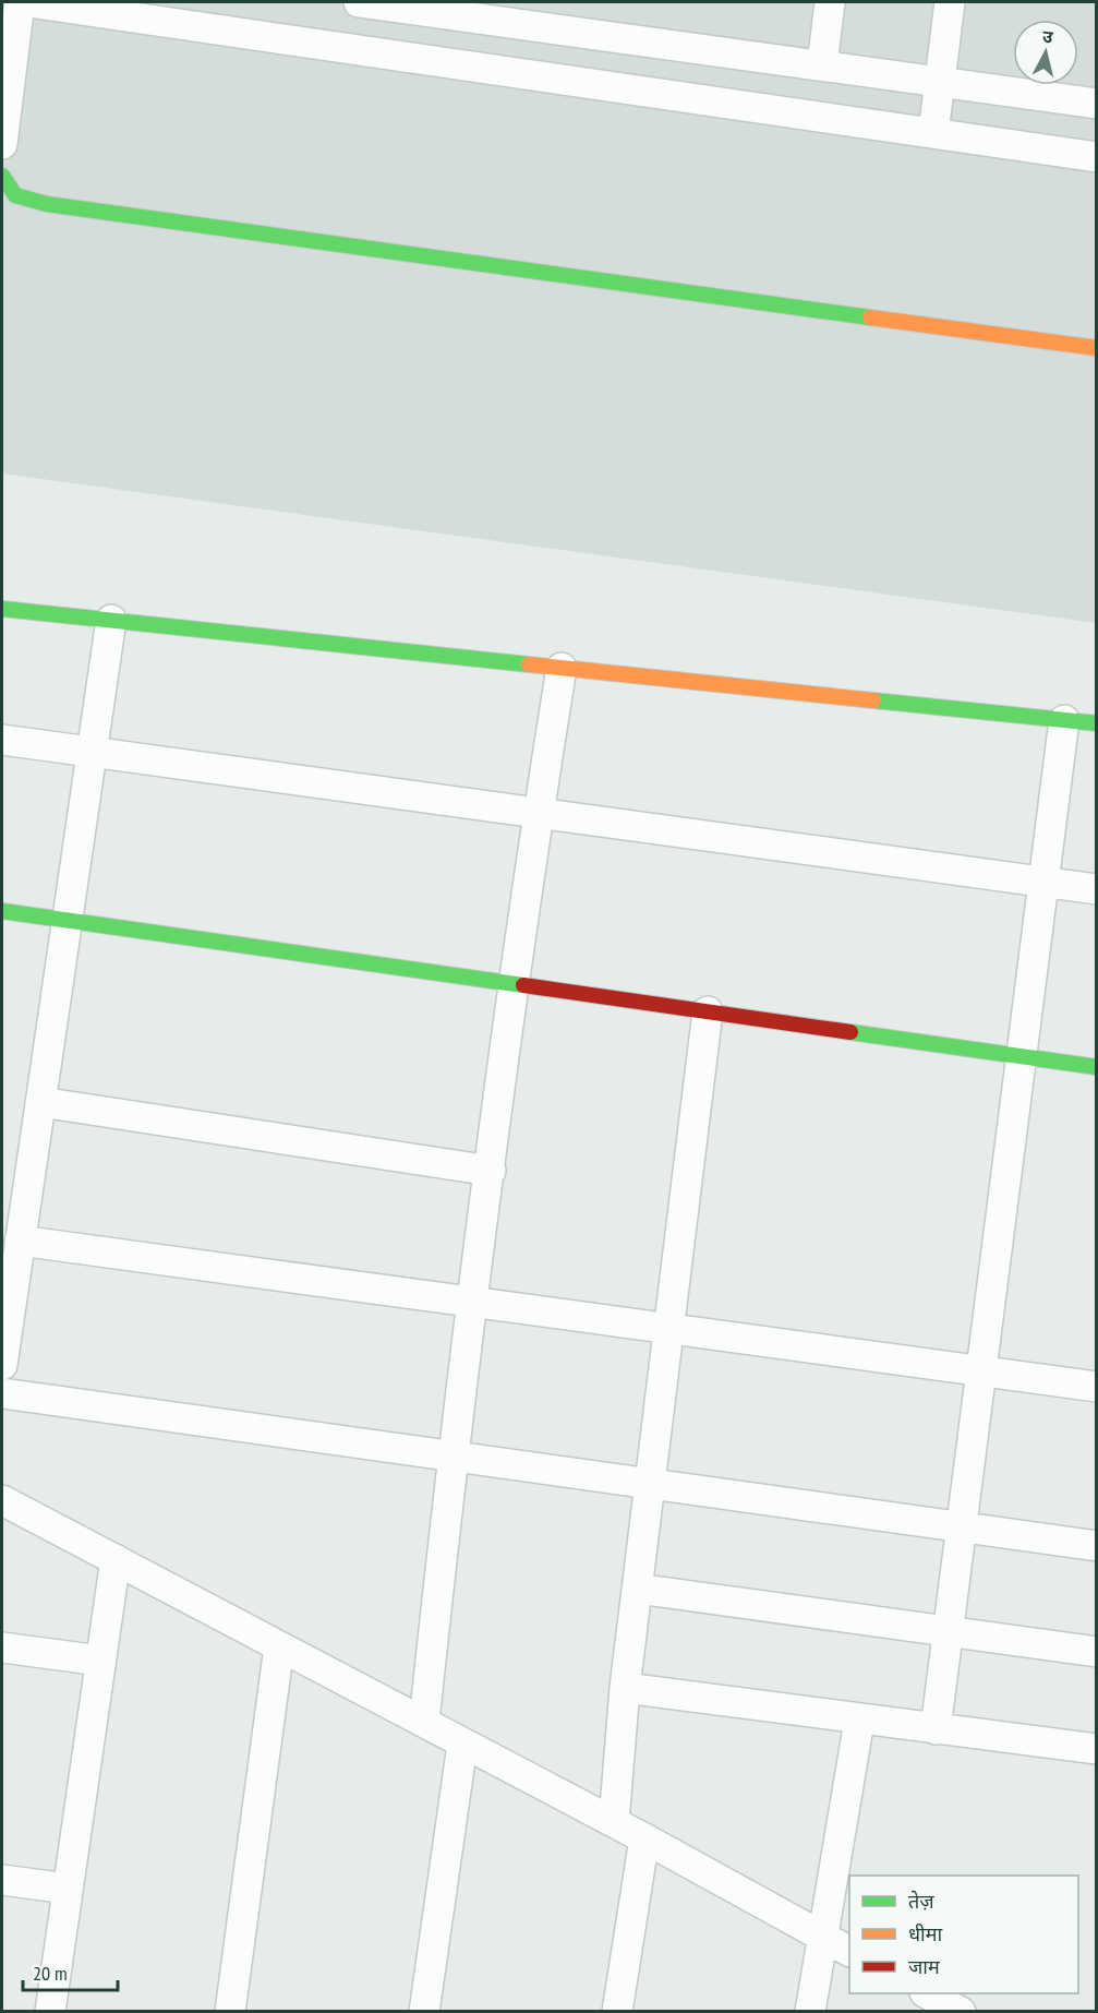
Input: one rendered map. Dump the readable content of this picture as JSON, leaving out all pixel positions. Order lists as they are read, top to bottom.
{
  "legend": ["तेज़", "धीमा", "जाम"],
  "scale_bar": "20 m",
  "north": "top"
}
